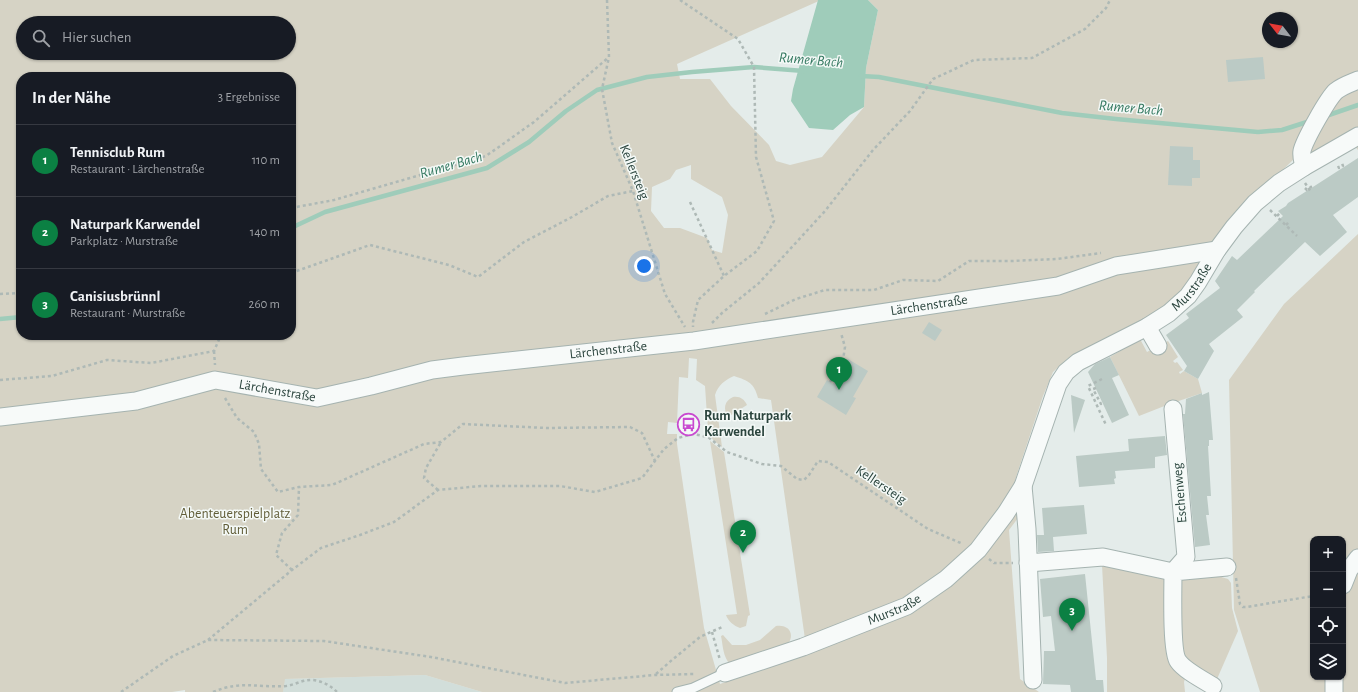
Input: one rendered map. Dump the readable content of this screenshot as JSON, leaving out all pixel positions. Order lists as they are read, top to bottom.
{
  "streets": {
    "street": ["Murstraße", "Lärchenstraße", "Eschenweg"],
    "path": ["Kellersteig"]
  },
  "crossings": [
    ["Kellersteig", "Murstraße"],
    ["Kellersteig", "Lärchenstraße"],
    ["Murstraße", "Lärchenstraße"]
  ],
  "water": ["Rumer Bach"],
  "parks": ["Abenteuerspielplatz Rum"],
  "places": {
    "bus stop": ["Rum Naturpark Karwendel"]
  },
  "north": "top left",
  "page": {
    "search": "Hier suchen",
    "heading": ["In der Nähe", "3 Ergebnisse"],
    "list": [
      {
        "mark": "1",
        "name": "Tennisclub Rum",
        "note": "Restaurant · Lärchenstraße",
        "value": "110 m"
      },
      {
        "mark": "2",
        "name": "Naturpark Karwendel",
        "note": "Parkplatz · Murstraße",
        "value": "140 m"
      },
      {
        "mark": "3",
        "name": "Canisiusbrünnl",
        "note": "Restaurant · Murstraße",
        "value": "260 m"
      }
    ],
    "pins": ["1", "2", "3"],
    "map_buttons": ["+", "−"]
  }
}
